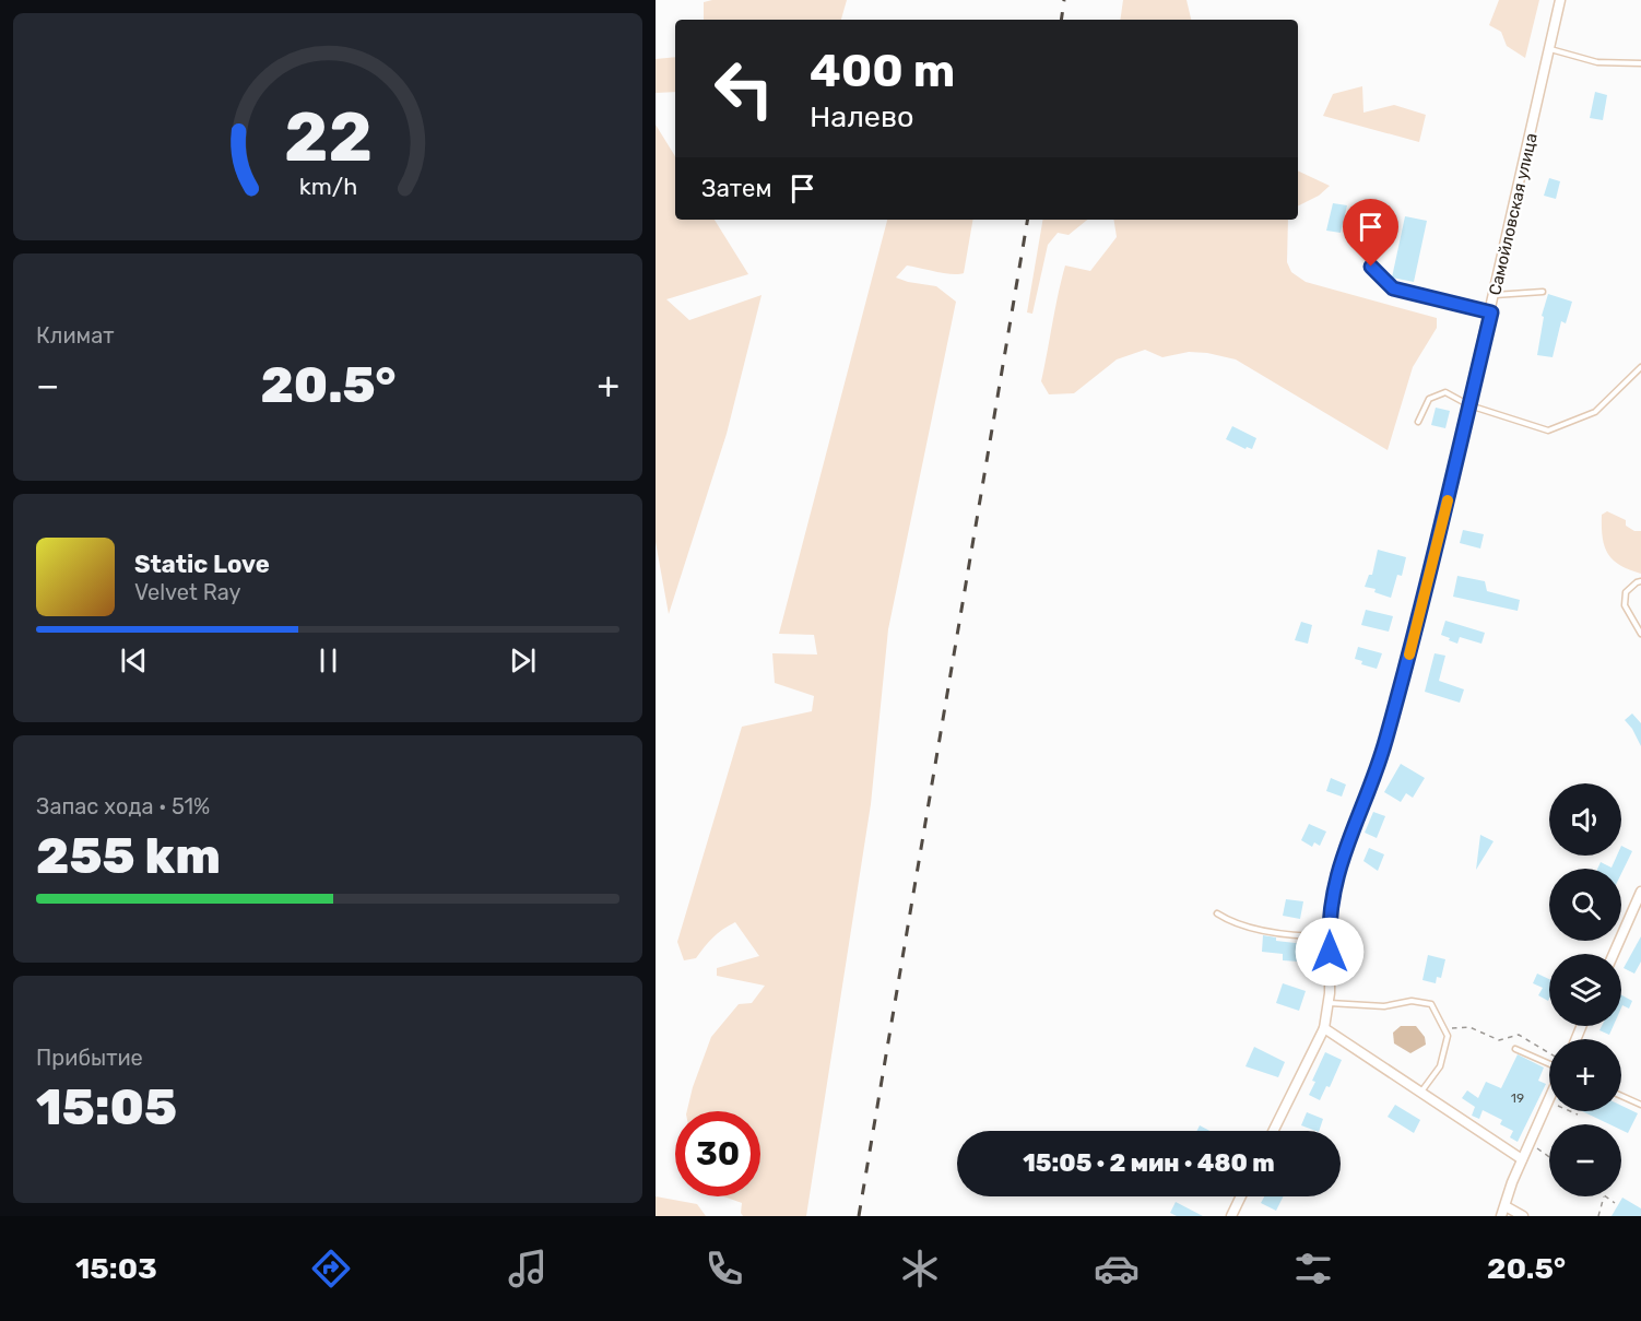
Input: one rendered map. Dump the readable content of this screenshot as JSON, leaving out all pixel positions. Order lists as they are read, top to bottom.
{
  "streets": {
    "street": ["Самойловская улица"]
  },
  "house_numbers": ["19"],
  "page": {
    "turn": ["400 m", "Налево"],
    "then": "Затем",
    "tile": [
      "Климат",
      ["Запас хода · 51%", "255 km"],
      ["Прибытие", "15:05"]
    ],
    "heat": ["−", "20.5°", "+"],
    "song": ["Static Love", "Velvet Ray"],
    "map_buttons": ["+", "−"],
    "limit": "30",
    "trip": "15:05 · 2 мин · 480 m",
    "tabs": ["15:03", "20.5°"],
    "gauge": ["22", "km/h"]
  }
}
